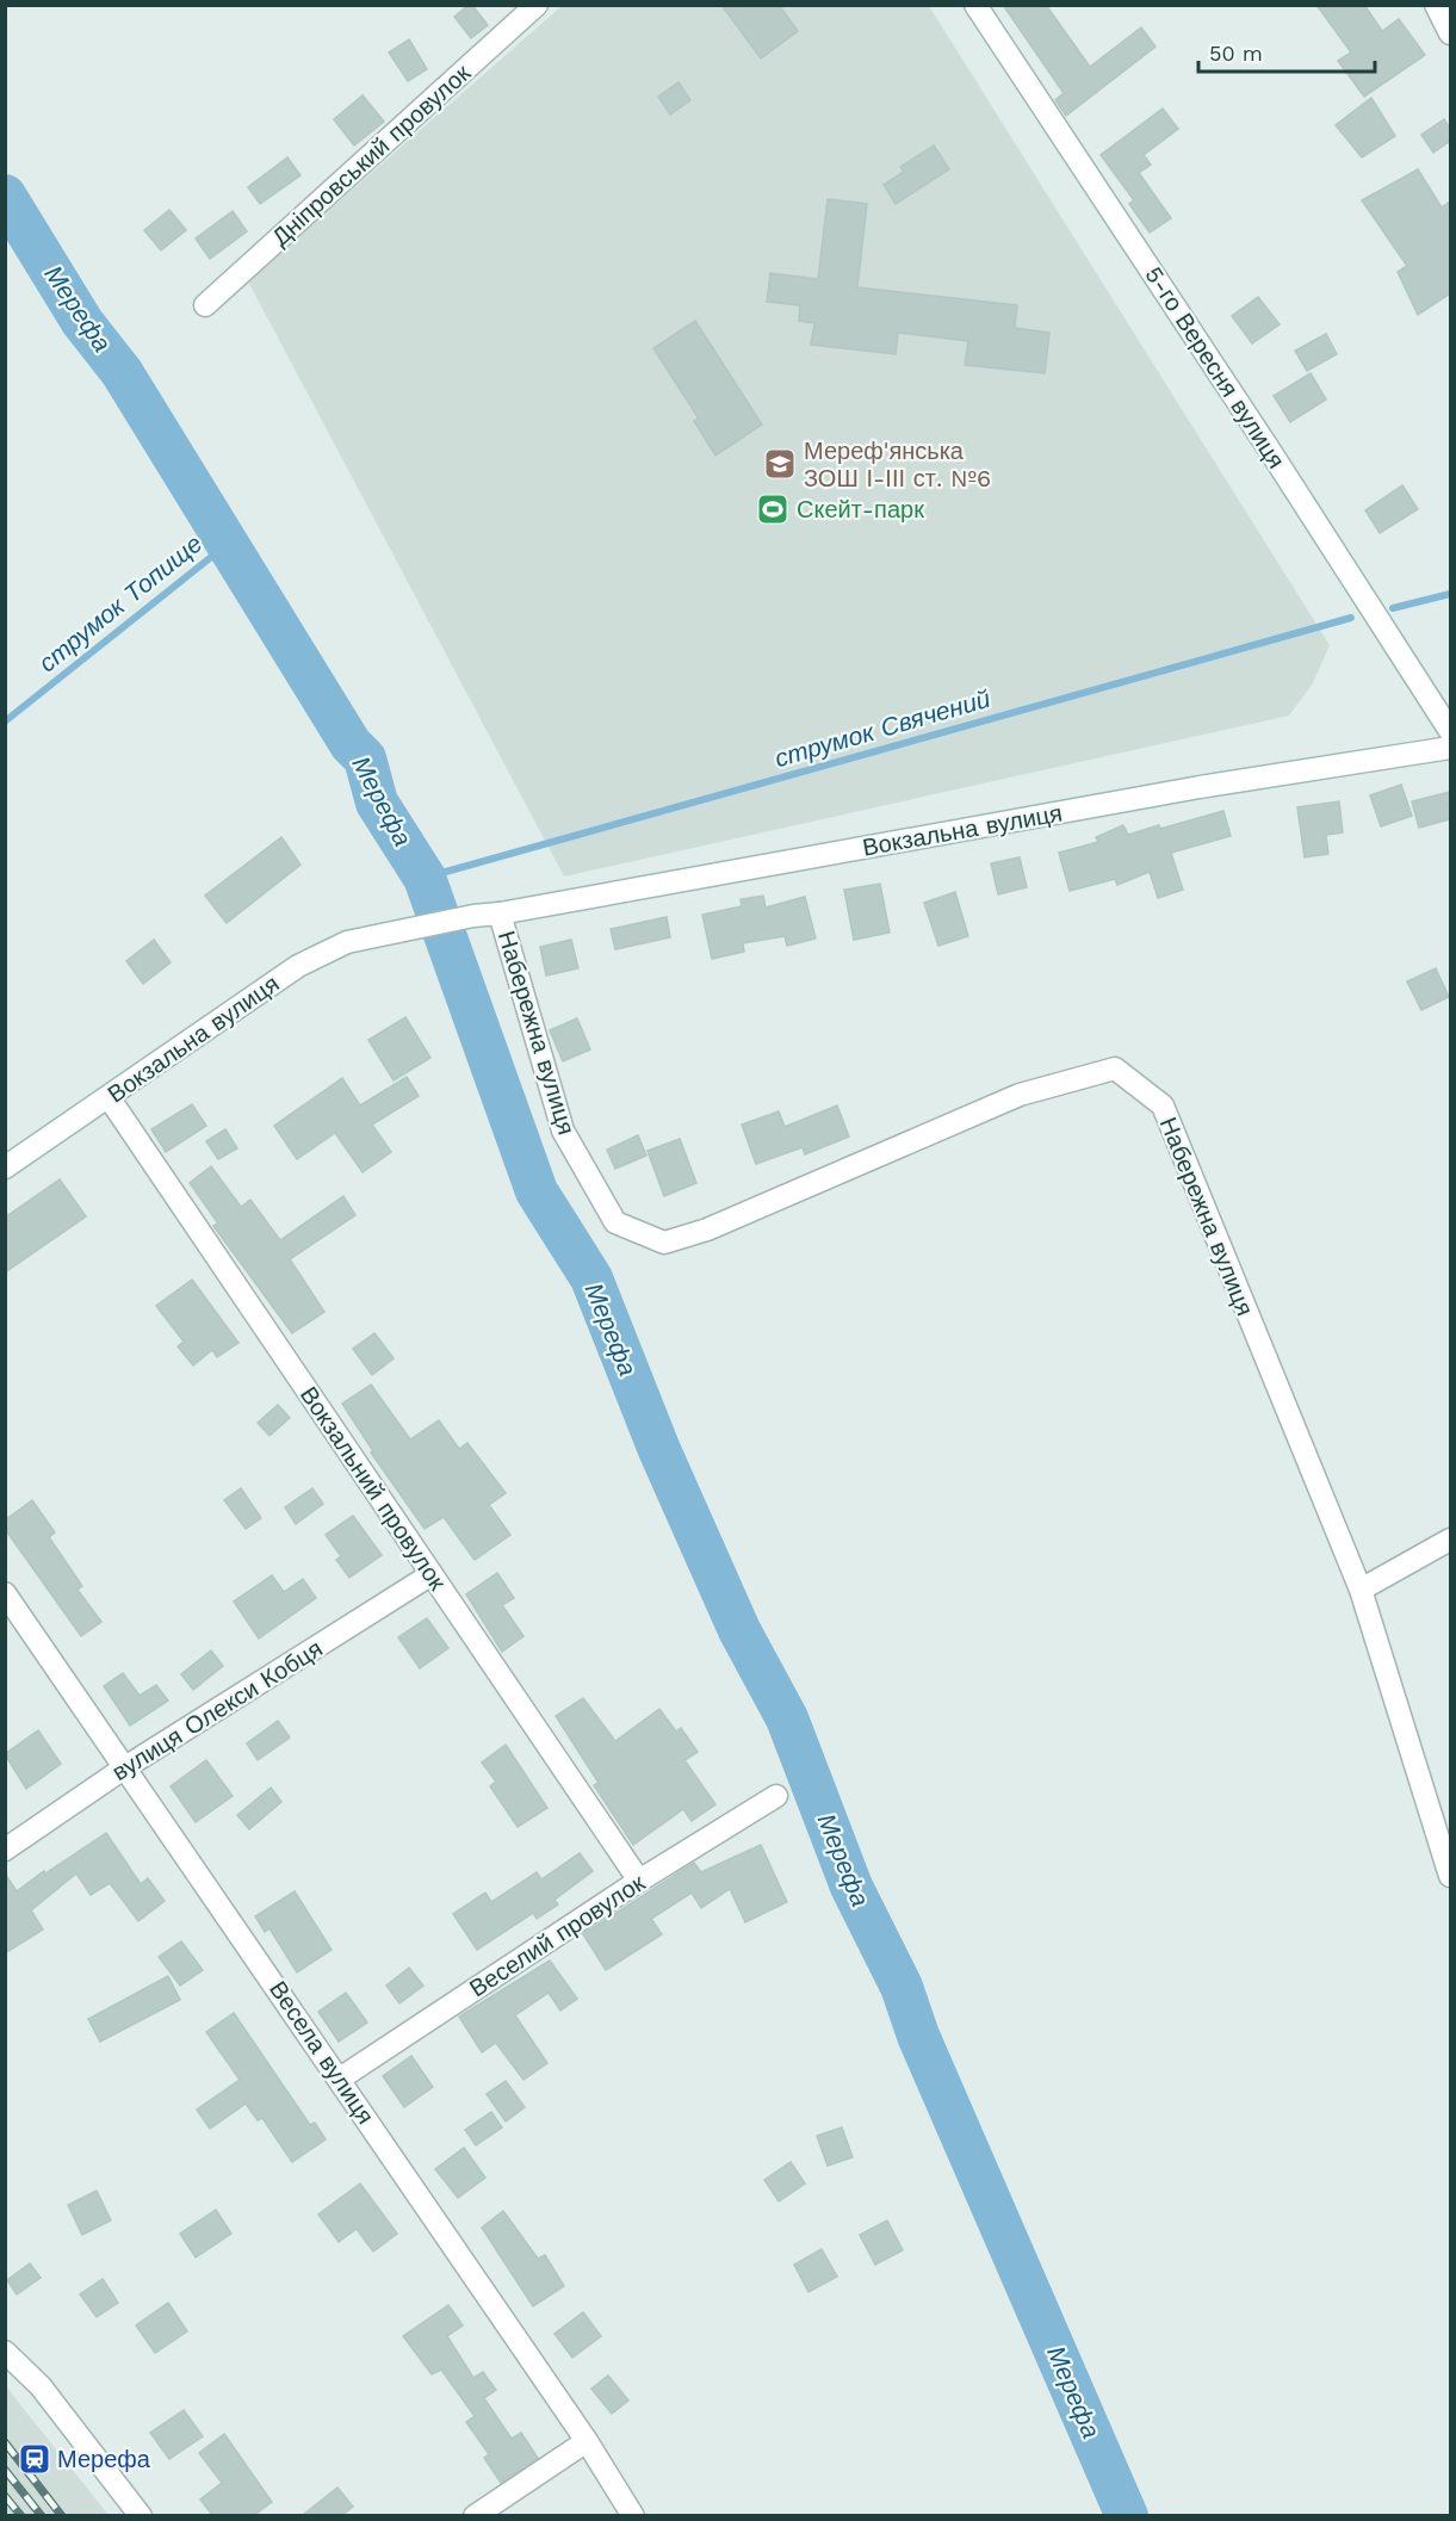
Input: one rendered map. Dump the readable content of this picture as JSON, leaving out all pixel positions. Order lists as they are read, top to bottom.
{
  "streets": {
    "street": [
      "Дніпровський провулок",
      "5-го Вересня вулиця",
      "Вокзальна вулиця",
      "Набережна вулиця",
      "Вокзальний провулок",
      "вулиця Олекси Кобця",
      "Веселий провулок",
      "Весела вулиця"
    ]
  },
  "crossings": [
    ["Вокзальна вулиця", "Набережна вулиця"],
    ["Вокзальна вулиця", "Вокзальний провулок"],
    ["Вокзальний провулок", "вулиця Олекси Кобця"],
    ["Вокзальний провулок", "Веселий провулок"],
    ["вулиця Олекси Кобця", "Весела вулиця"],
    ["Веселий провулок", "Весела вулиця"]
  ],
  "water": ["Мерефа", "струмок Топище", "струмок Свячений"],
  "places": {
    "school or university": ["Мереф'янська ЗОШ І-ІІІ ст. №6"],
    "sports": ["Скейт-парк"],
    "station": ["Мерефа"]
  },
  "scale_bar": "50 m"
}
